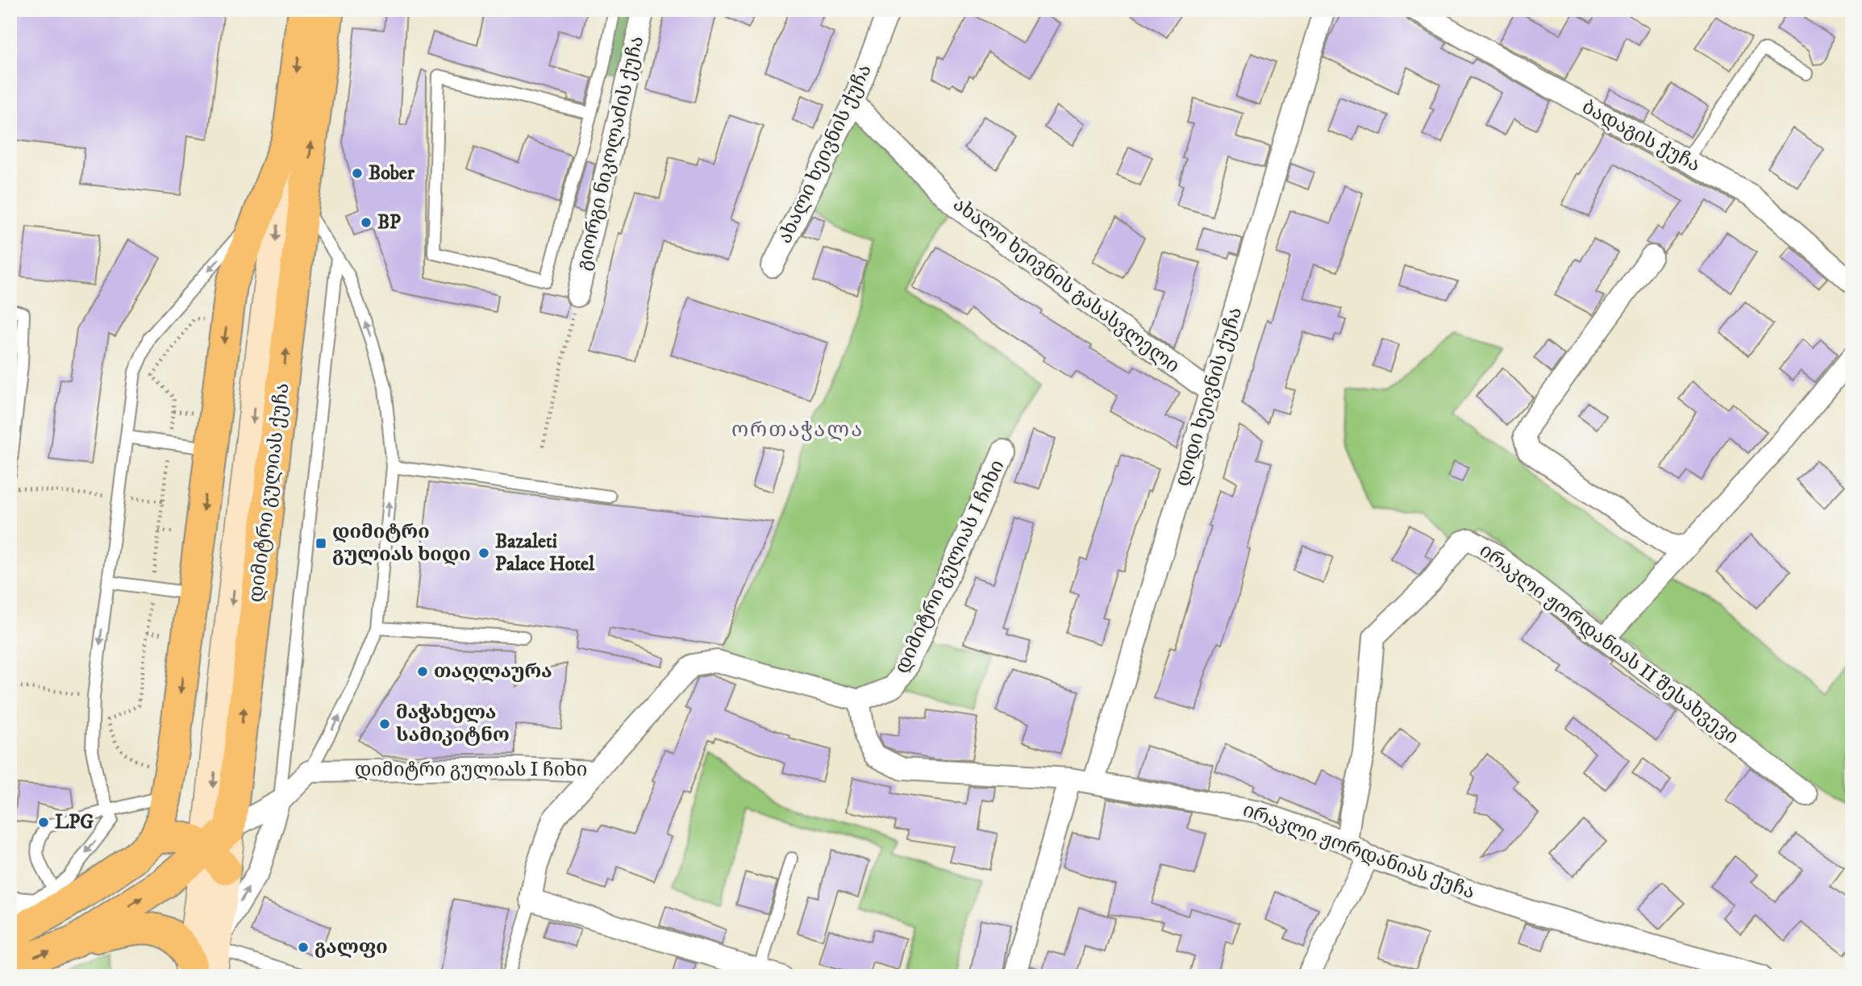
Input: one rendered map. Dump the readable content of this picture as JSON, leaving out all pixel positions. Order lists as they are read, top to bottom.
{
  "streets": {
    "highway": ["დიმიტრი გულიას ქუჩა"],
    "street": [
      "ბადაგის ქუჩა",
      "გიორგი ნიკოლაძის ქუჩა",
      "ახალი ხეივნის ქუჩა",
      "ახალი ხეივნის გასასვლელი",
      "დიდი ხეივნის ქუჩა",
      "დიმიტრი გულიას I ჩიხი",
      "ირაკლი ჟორდანიას II შესახვევი",
      "ირაკლი ჟორდანიას ქუჩა"
    ]
  },
  "crossings": [
    ["ახალი ხეივნის ქუჩა", "ახალი ხეივნის გასასვლელი"],
    ["ახალი ხეივნის გასასვლელი", "დიდი ხეივნის ქუჩა"],
    ["დიდი ხეივნის ქუჩა", "ირაკლი ჟორდანიას ქუჩა"],
    ["დიმიტრი გულიას I ჩიხი", "ირაკლი ჟორდანიას ქუჩა"],
    ["ირაკლი ჟორდანიას II შესახვევი", "ირაკლი ჟორდანიას ქუჩა"]
  ],
  "districts": ["ორთაჭალა"],
  "places": {
    "other": [
      "Bober",
      "BP",
      "Bazaleti Palace Hotel",
      "თაღლაურა",
      "მაჭახელა სამიკიტნო",
      "LPG",
      "გალფი"
    ],
    "transit": ["დიმიტრი გულიას ხიდი"]
  }
}
